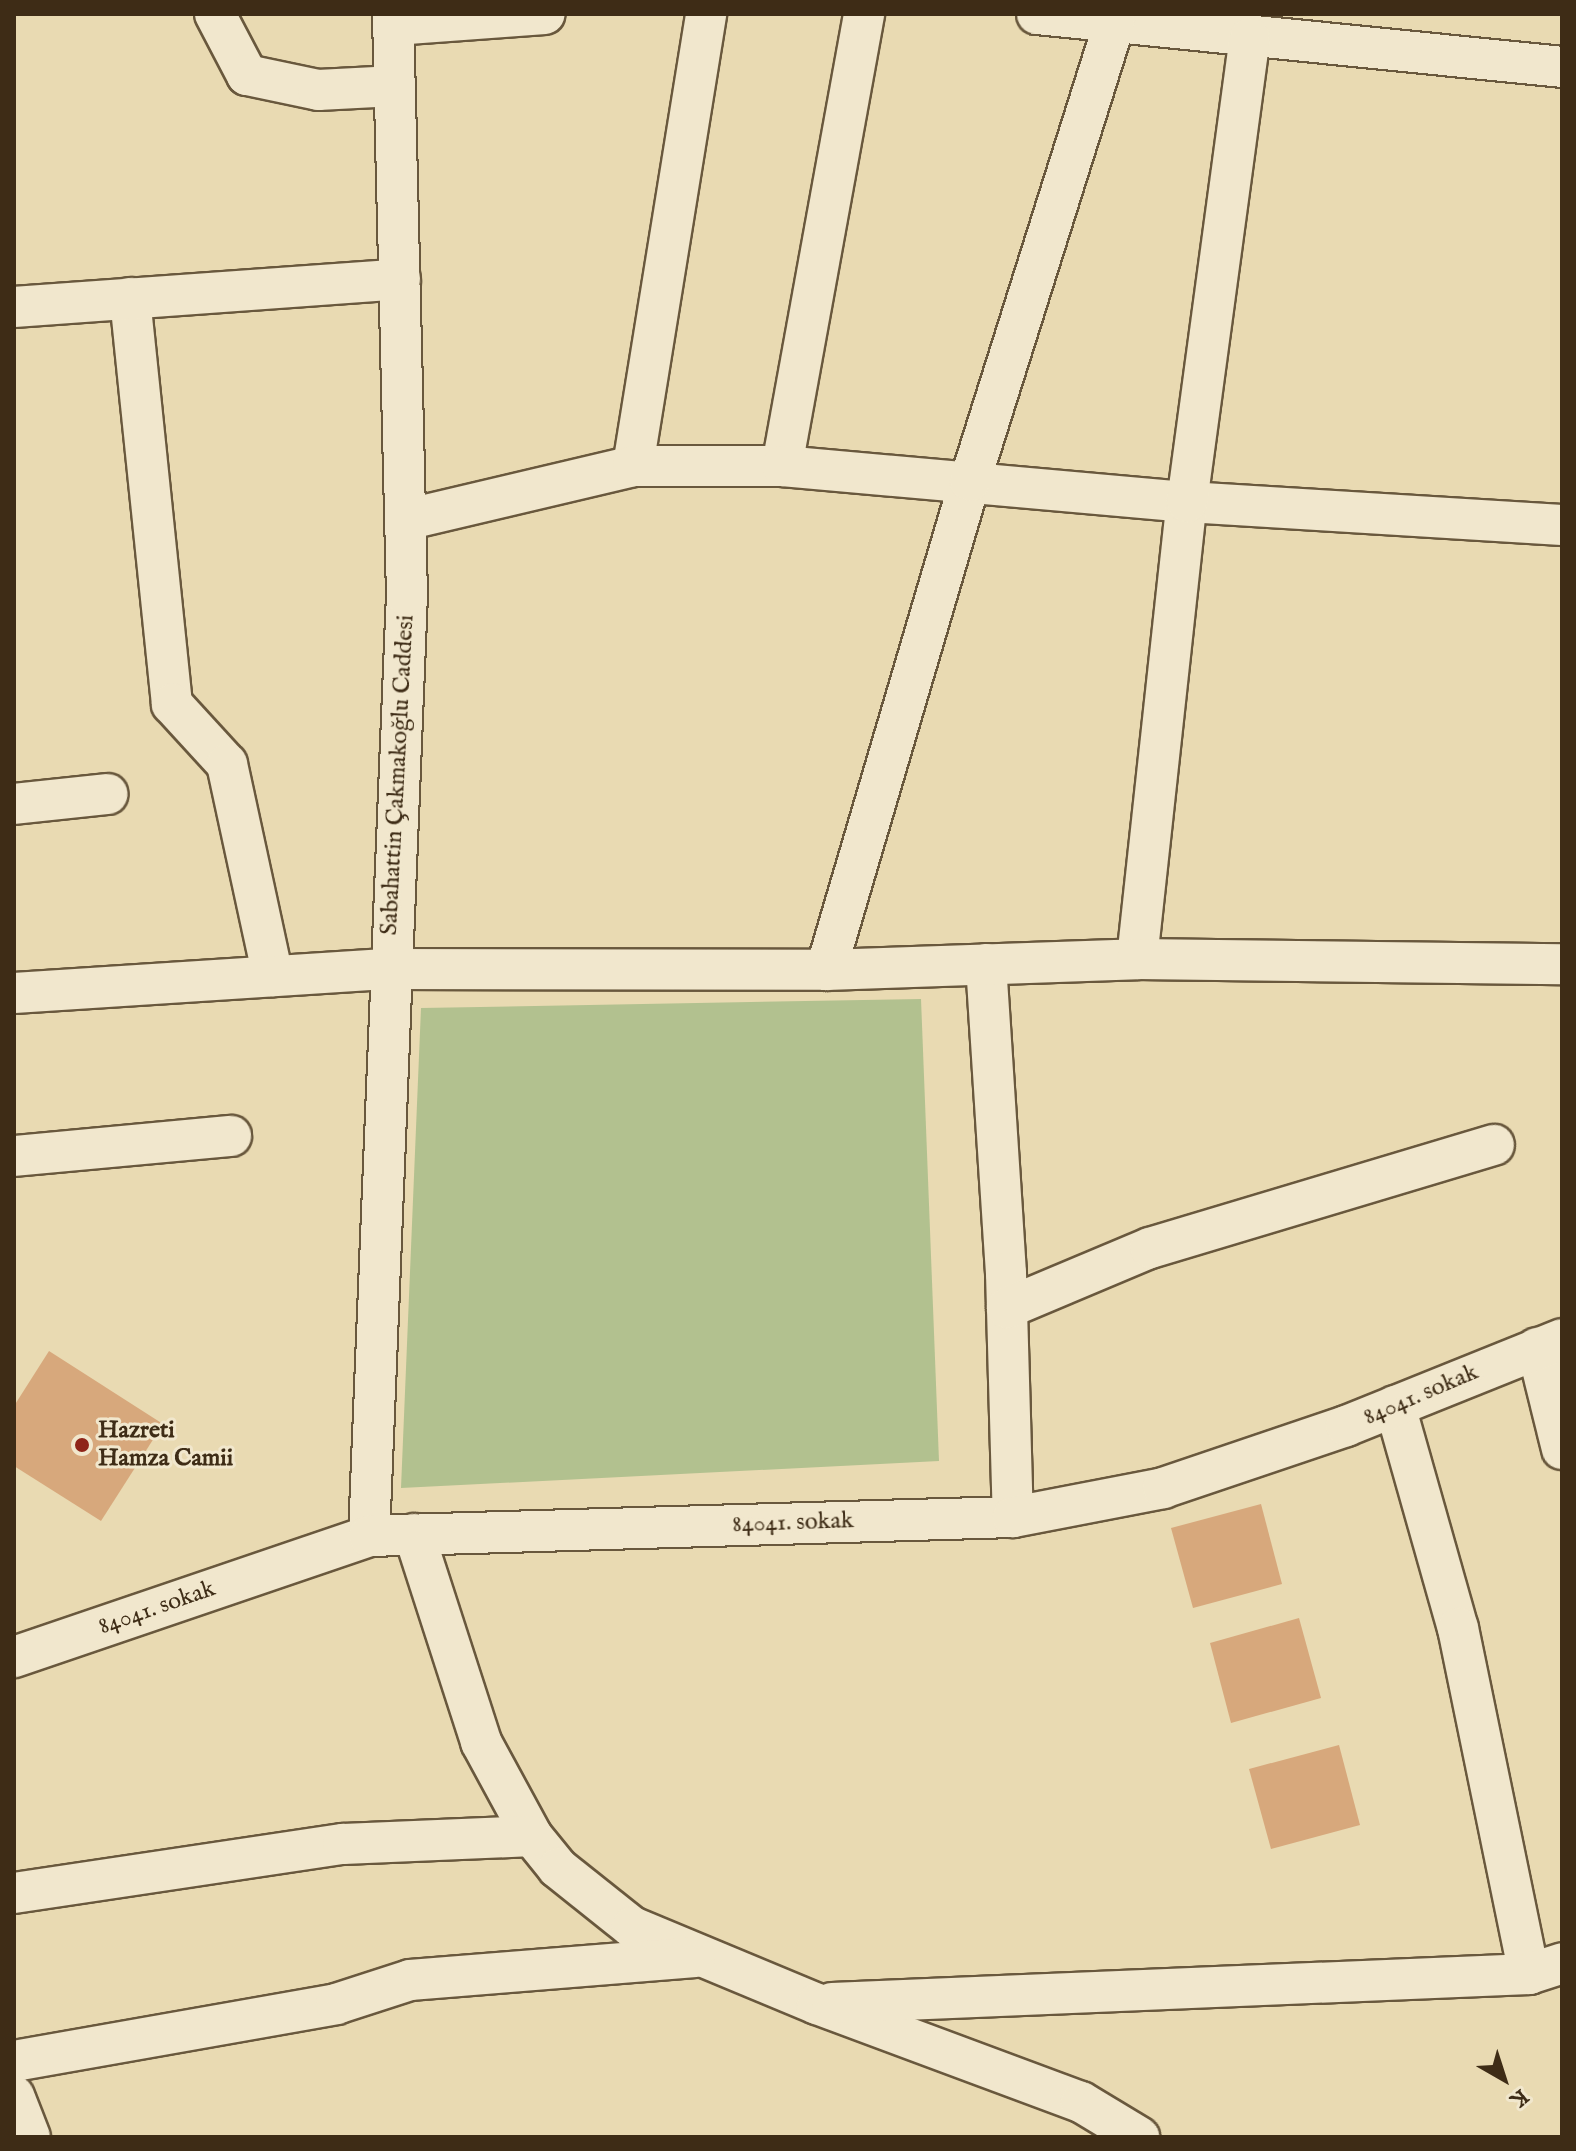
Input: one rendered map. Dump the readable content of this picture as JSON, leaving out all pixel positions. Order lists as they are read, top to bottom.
{
  "streets": {
    "street": ["Sabahattin Çakmakoğlu Caddesi", "84041. sokak"]
  },
  "crossings": [
    ["Sabahattin Çakmakoğlu Caddesi", "84041. sokak"]
  ],
  "places": ["Hazreti Hamza Camii"],
  "north": "bottom right"
}
